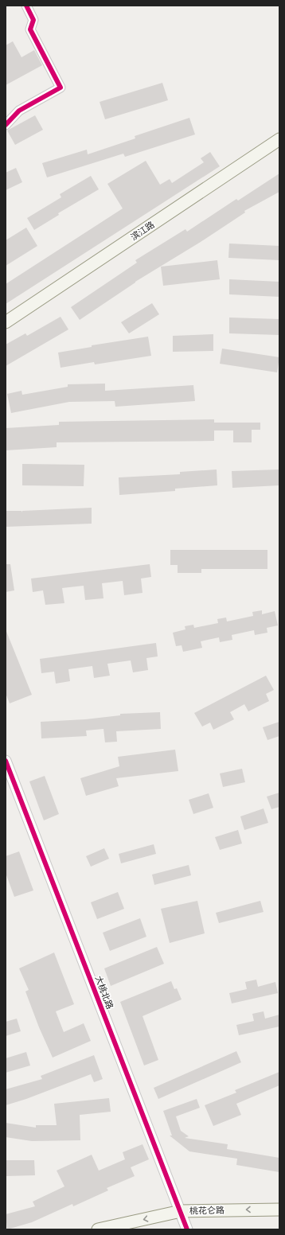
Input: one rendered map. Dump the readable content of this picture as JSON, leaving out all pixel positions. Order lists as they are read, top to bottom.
{
  "streets": {
    "main road": ["滨江路", "桃花仑路"],
    "street": ["大桃北路"]
  },
  "crossings": [
    ["大桃北路", "桃花仑路"]
  ],
  "one_way": ["桃花仑路"]
}
